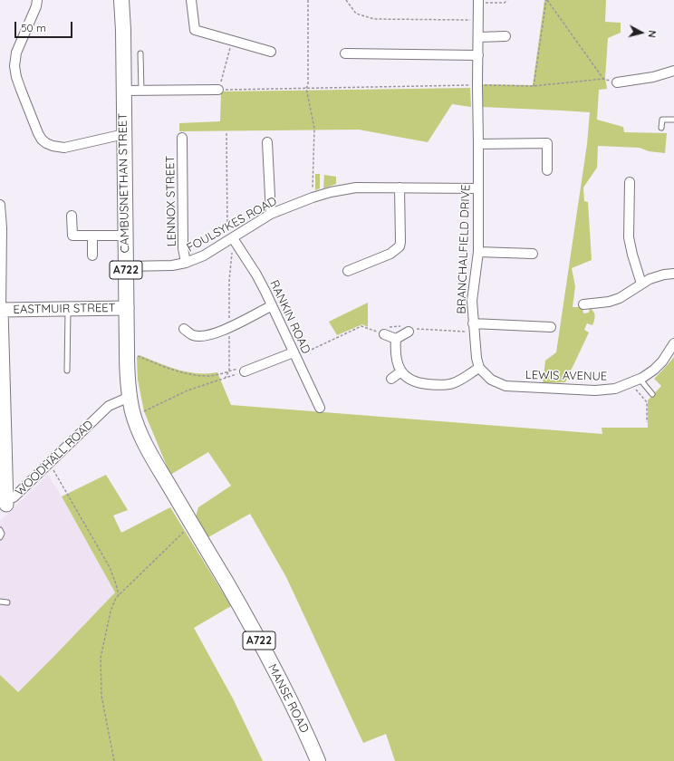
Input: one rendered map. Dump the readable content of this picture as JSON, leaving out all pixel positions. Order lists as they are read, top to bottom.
{
  "streets": {
    "main road": ["CAMBUSNETHAN STREET", "A722", "MANSE ROAD"],
    "street": [
      "LENNOX STREET",
      "FOULSYKES ROAD",
      "BRANCHALFIELD DRIVE",
      "EASTMUIR STREET",
      "RANKIN ROAD",
      "LEWIS AVENUE",
      "WOODHALL ROAD"
    ]
  },
  "crossings": [
    ["CAMBUSNETHAN STREET", "FOULSYKES ROAD"],
    ["CAMBUSNETHAN STREET", "EASTMUIR STREET"],
    ["CAMBUSNETHAN STREET", "WOODHALL ROAD"],
    ["CAMBUSNETHAN STREET", "MANSE ROAD"],
    ["LENNOX STREET", "FOULSYKES ROAD"],
    ["FOULSYKES ROAD", "BRANCHALFIELD DRIVE"],
    ["FOULSYKES ROAD", "RANKIN ROAD"],
    ["BRANCHALFIELD DRIVE", "LEWIS AVENUE"],
    ["EASTMUIR STREET", "WOODHALL ROAD"]
  ],
  "scale_bar": "50 m",
  "north": "right"
}
